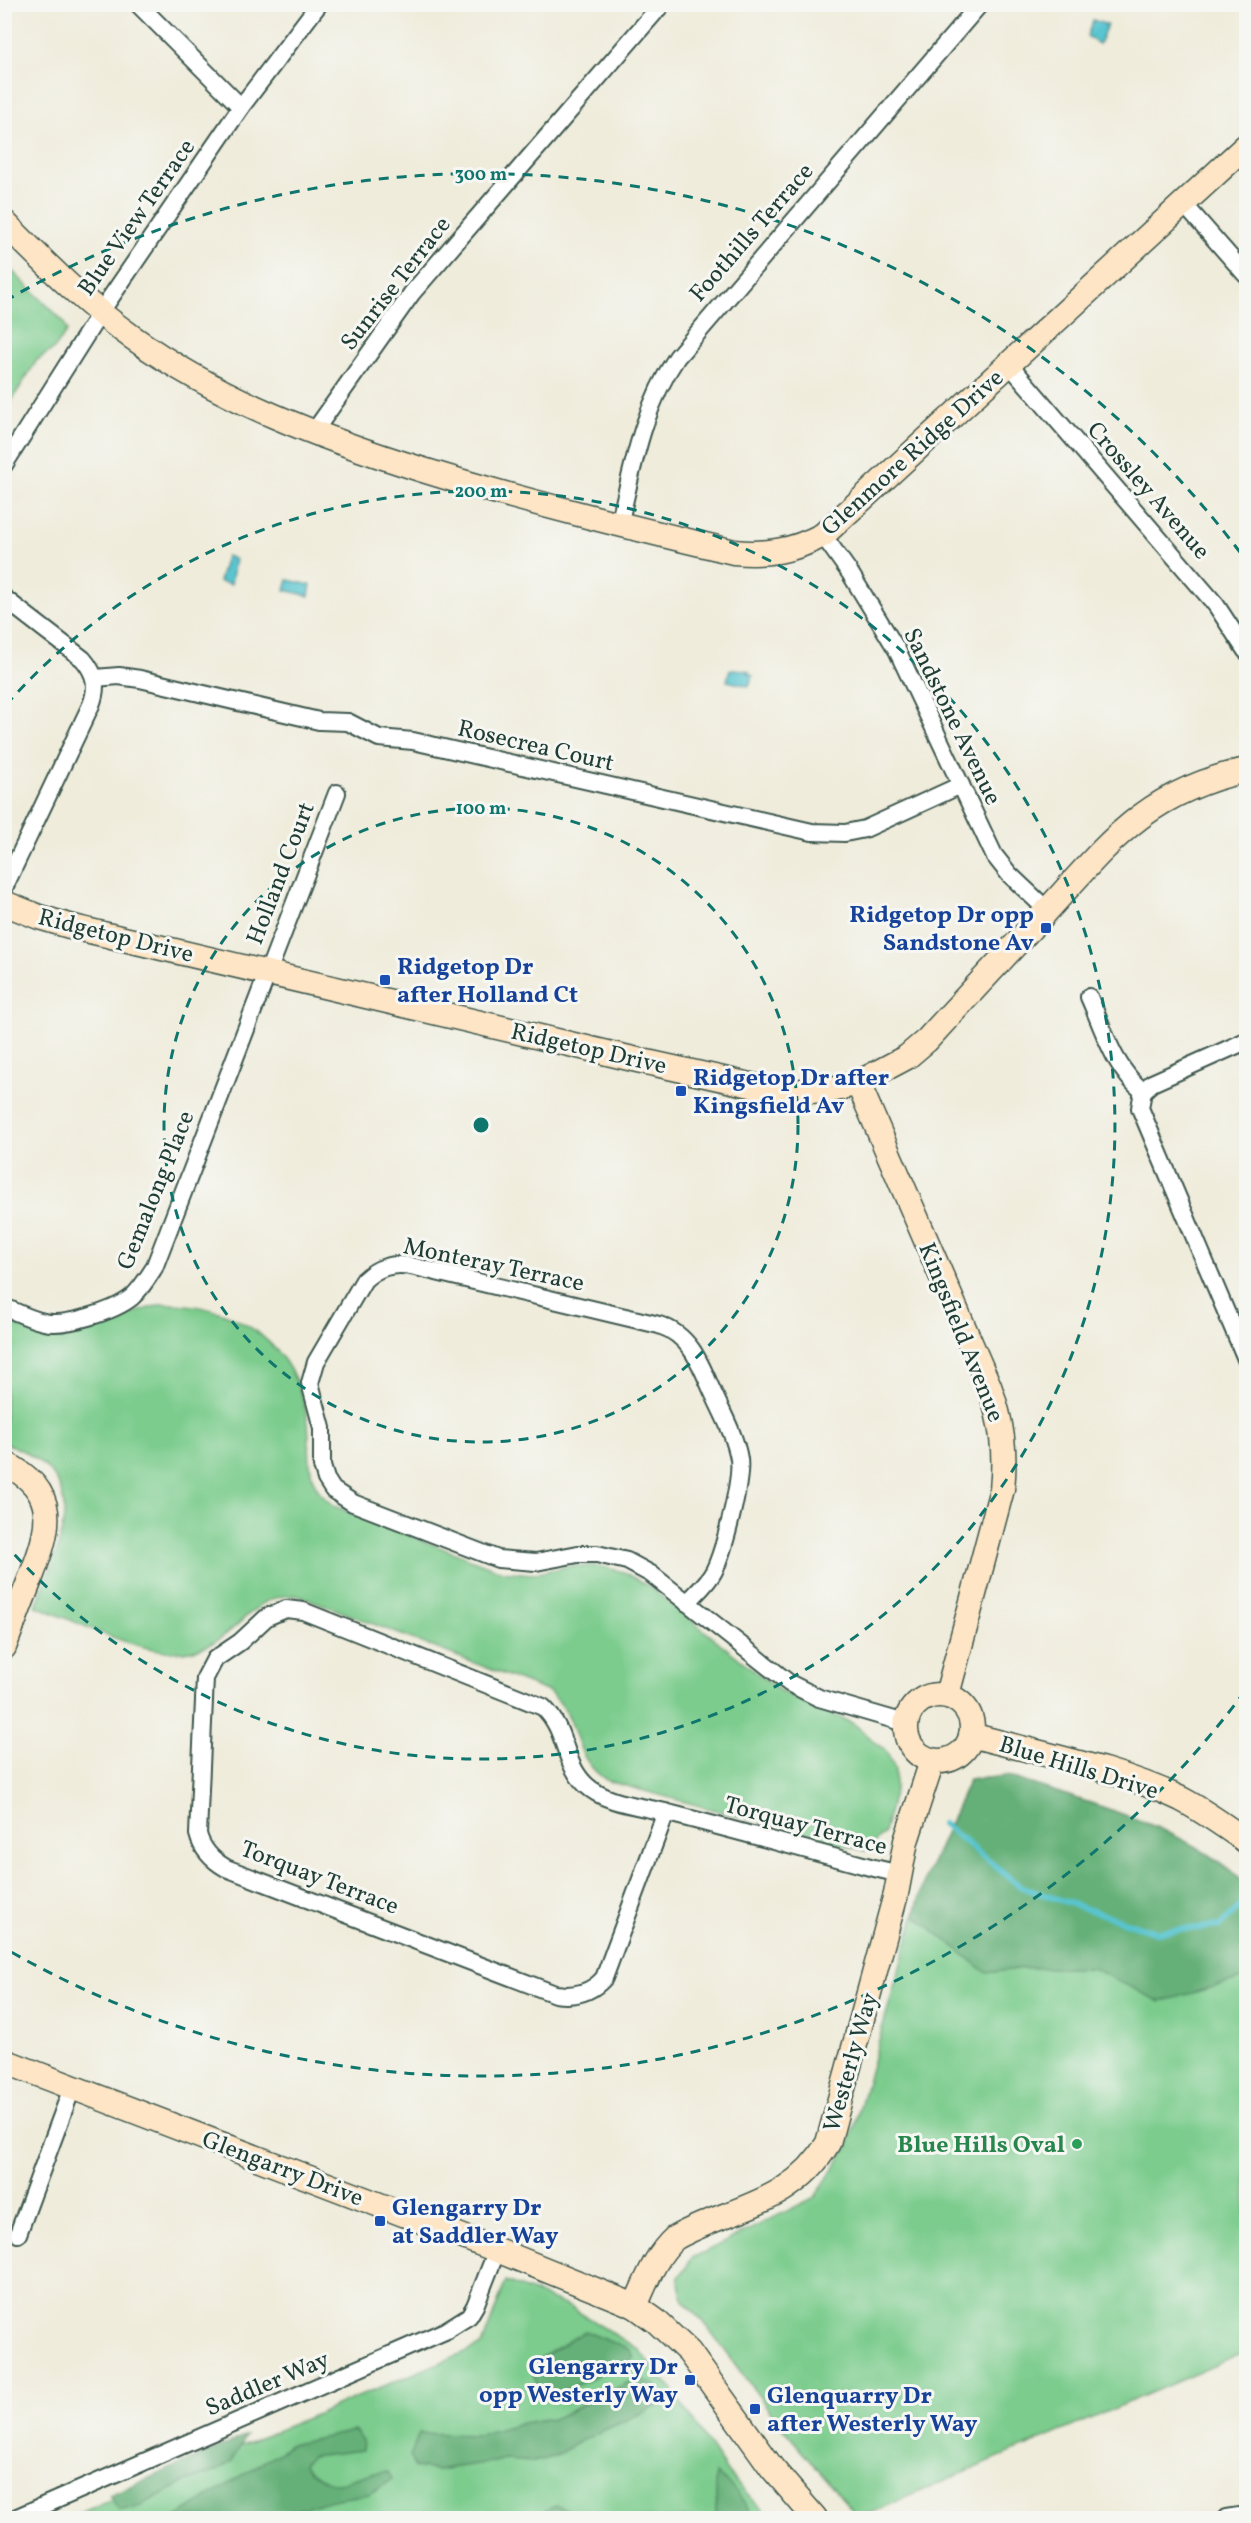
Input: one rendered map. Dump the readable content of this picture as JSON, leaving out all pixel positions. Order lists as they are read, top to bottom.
{
  "streets": {
    "street": [
      "Blue View Terrace",
      "Foothills Terrace",
      "Sunrise Terrace",
      "Glenmore Ridge Drive",
      "Crossley Avenue",
      "Sandstone Avenue",
      "Rosecrea Court",
      "Holland Court",
      "Ridgetop Drive",
      "Gemalong Place",
      "Monteray Terrace",
      "Kingsfield Avenue",
      "Blue Hills Drive",
      "Torquay Terrace",
      "Westerly Way",
      "Glengarry Drive",
      "Saddler Way"
    ]
  },
  "crossings": [
    ["Blue View Terrace", "Glenmore Ridge Drive"],
    ["Foothills Terrace", "Glenmore Ridge Drive"],
    ["Sunrise Terrace", "Glenmore Ridge Drive"],
    ["Glenmore Ridge Drive", "Crossley Avenue"],
    ["Glenmore Ridge Drive", "Sandstone Avenue"],
    ["Sandstone Avenue", "Rosecrea Court"],
    ["Sandstone Avenue", "Ridgetop Drive"],
    ["Holland Court", "Ridgetop Drive"],
    ["Holland Court", "Gemalong Place"],
    ["Ridgetop Drive", "Gemalong Place"],
    ["Ridgetop Drive", "Kingsfield Avenue"],
    ["Monteray Terrace", "Kingsfield Avenue"],
    ["Monteray Terrace", "Blue Hills Drive"],
    ["Monteray Terrace", "Westerly Way"],
    ["Kingsfield Avenue", "Blue Hills Drive"],
    ["Kingsfield Avenue", "Westerly Way"],
    ["Blue Hills Drive", "Westerly Way"],
    ["Torquay Terrace", "Westerly Way"],
    ["Westerly Way", "Glengarry Drive"],
    ["Glengarry Drive", "Saddler Way"]
  ],
  "places": {
    "transit": [
      "Ridgetop Dr opp Sandstone Av",
      "Ridgetop Dr after Holland Ct",
      "Ridgetop Dr after Kingsfield Av",
      "Glengarry Dr at Saddler Way",
      "Glengarry Dr opp Westerly Way",
      "Glenquarry Dr after Westerly Way"
    ],
    "other": ["Blue Hills Oval"]
  },
  "rings": ["300 m", "200 m", "100 m"]
}
